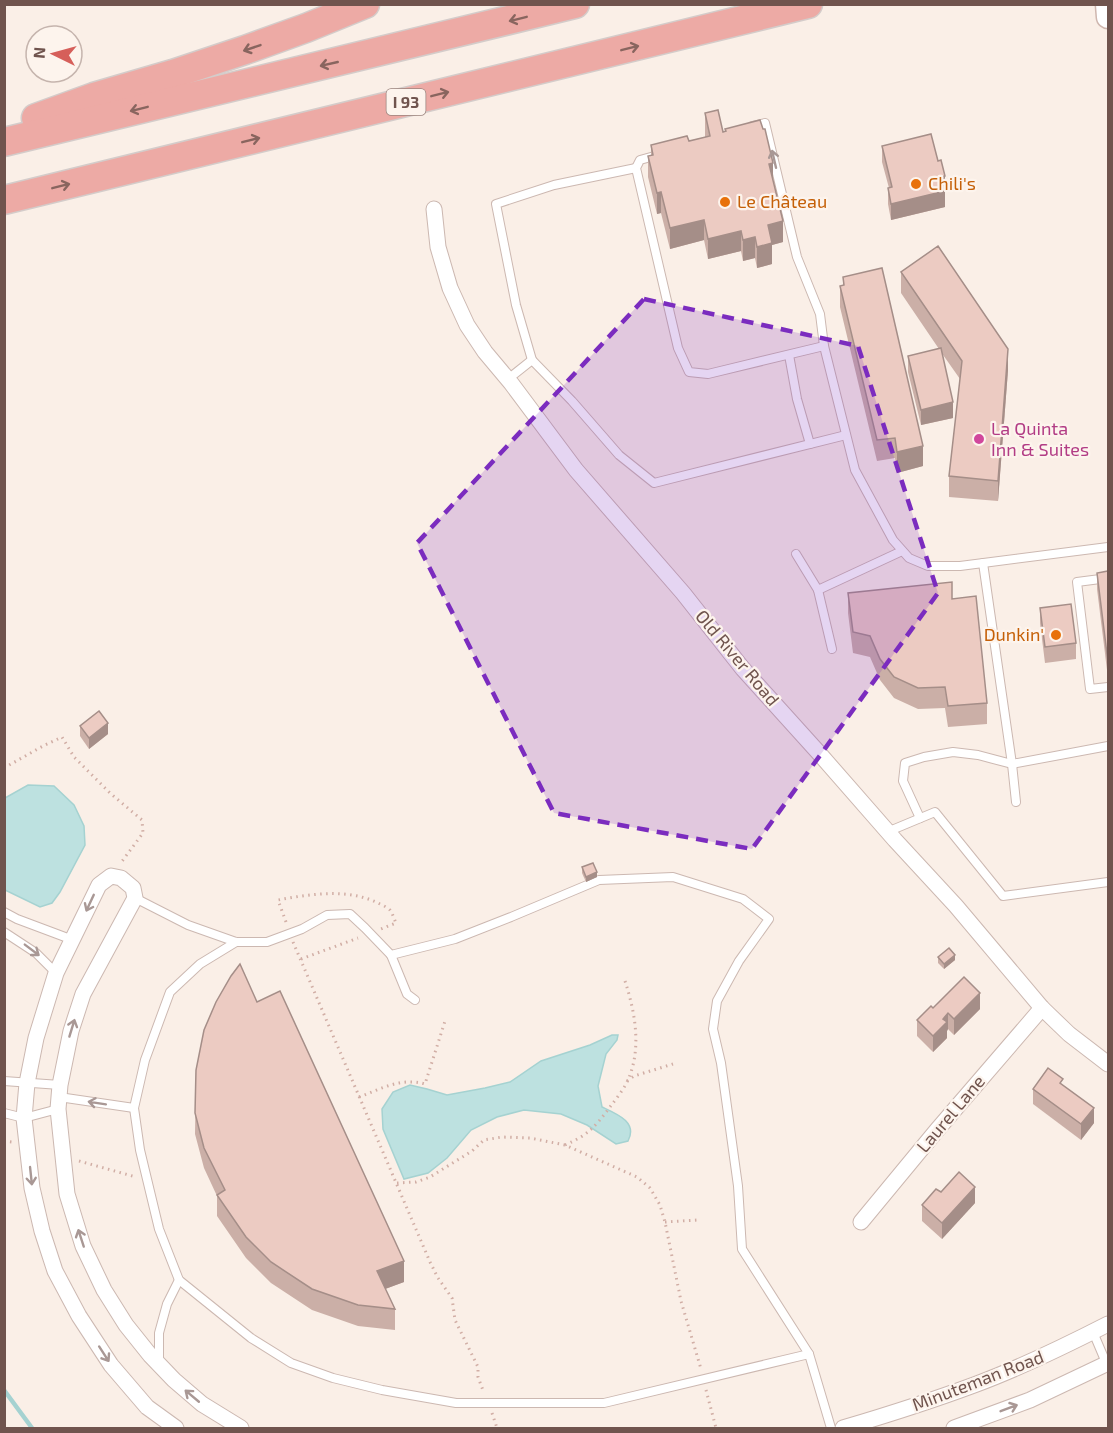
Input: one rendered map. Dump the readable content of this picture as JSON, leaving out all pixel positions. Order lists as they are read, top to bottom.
{
  "streets": {
    "highway": ["I 93"],
    "street": ["Old River Road", "Laurel Lane", "Minuteman Road"]
  },
  "crossings": [
    ["Old River Road", "Laurel Lane"]
  ],
  "places": [
    "Chili's",
    "Le Château",
    "La Quinta Inn & Suites",
    "Dunkin'"
  ],
  "north": "left"
}
